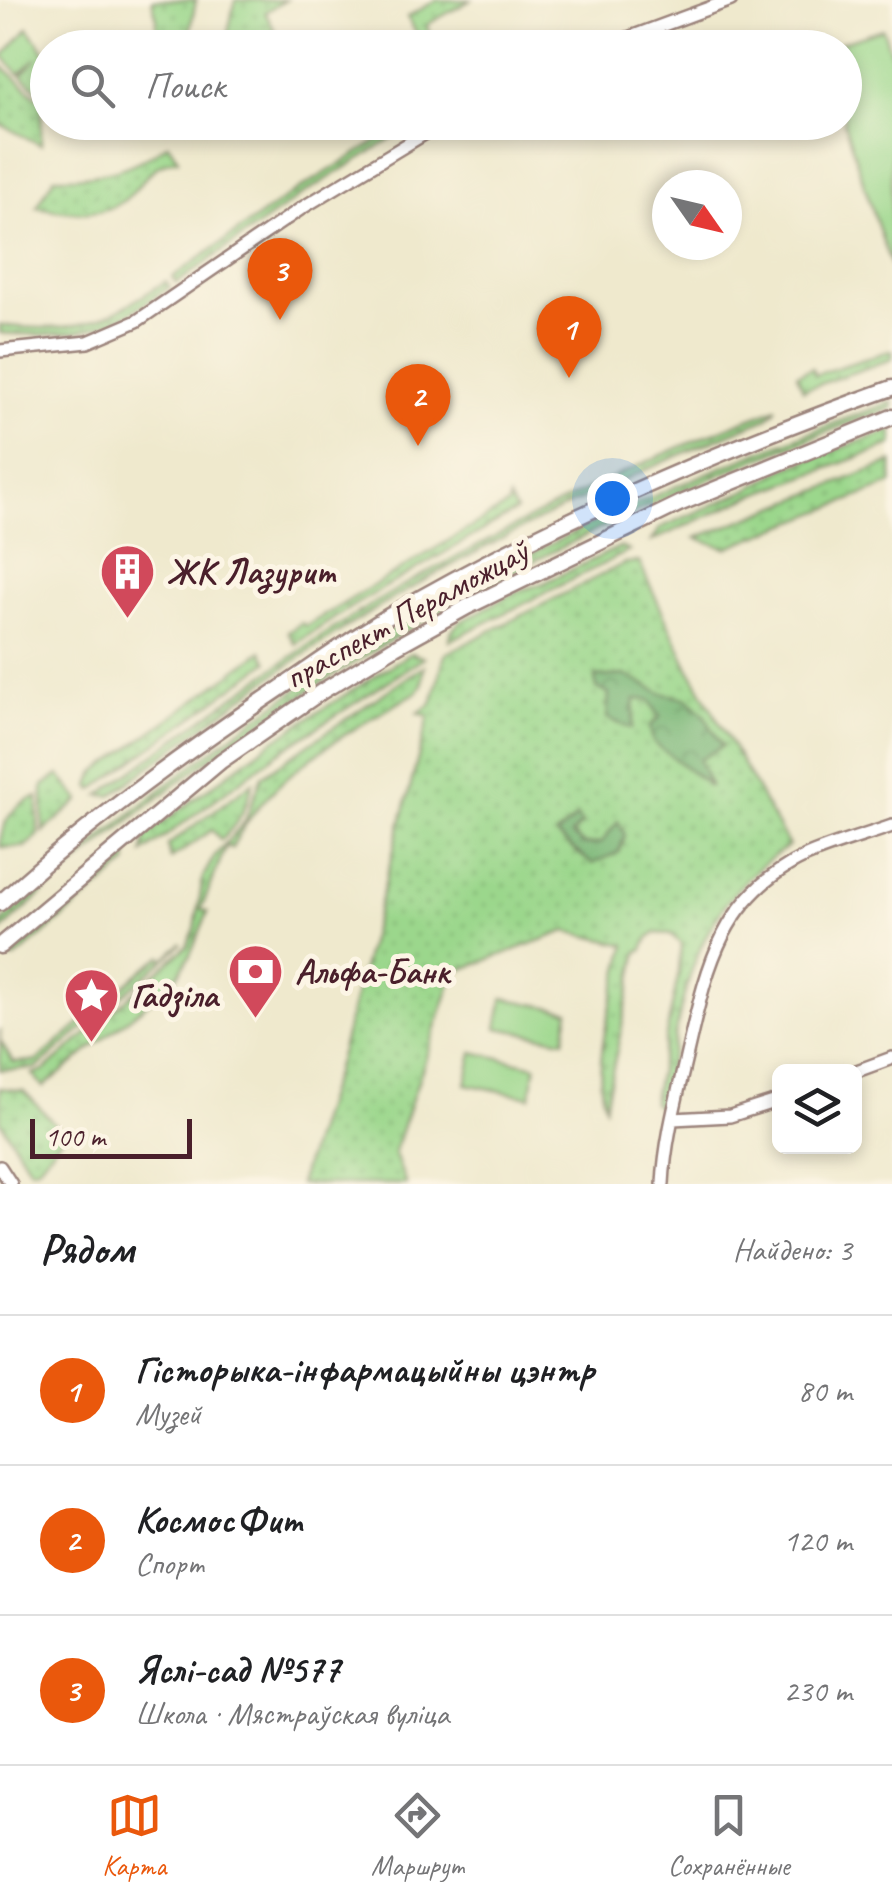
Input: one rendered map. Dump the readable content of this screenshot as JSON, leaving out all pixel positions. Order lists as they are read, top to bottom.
{
  "streets": {
    "main road": ["праспект Пераможцаў"]
  },
  "places": {
    "building": ["ЖК Лазурит"],
    "bank": ["Альфа-Банк"],
    "place": ["Гадзіла"]
  },
  "scale_bar": "100 m",
  "north": "bottom right",
  "page": {
    "search": "Поиск",
    "pins": ["3", "1", "2"],
    "scale": "100 m",
    "heading": ["Рядом", "Найдено: 3"],
    "list": [
      {
        "mark": "1",
        "name": "Гісторыка-інфармацыйны цэнтр",
        "note": "Музей",
        "value": "80 m"
      },
      {
        "mark": "2",
        "name": "КосмосФит",
        "note": "Спорт",
        "value": "120 m"
      },
      {
        "mark": "3",
        "name": "Яслі-сад №577",
        "note": "Школа · Мястраўская вуліца",
        "value": "230 m"
      }
    ],
    "nav": ["Карта", "Маршрут", "Сохранённые"]
  }
}
